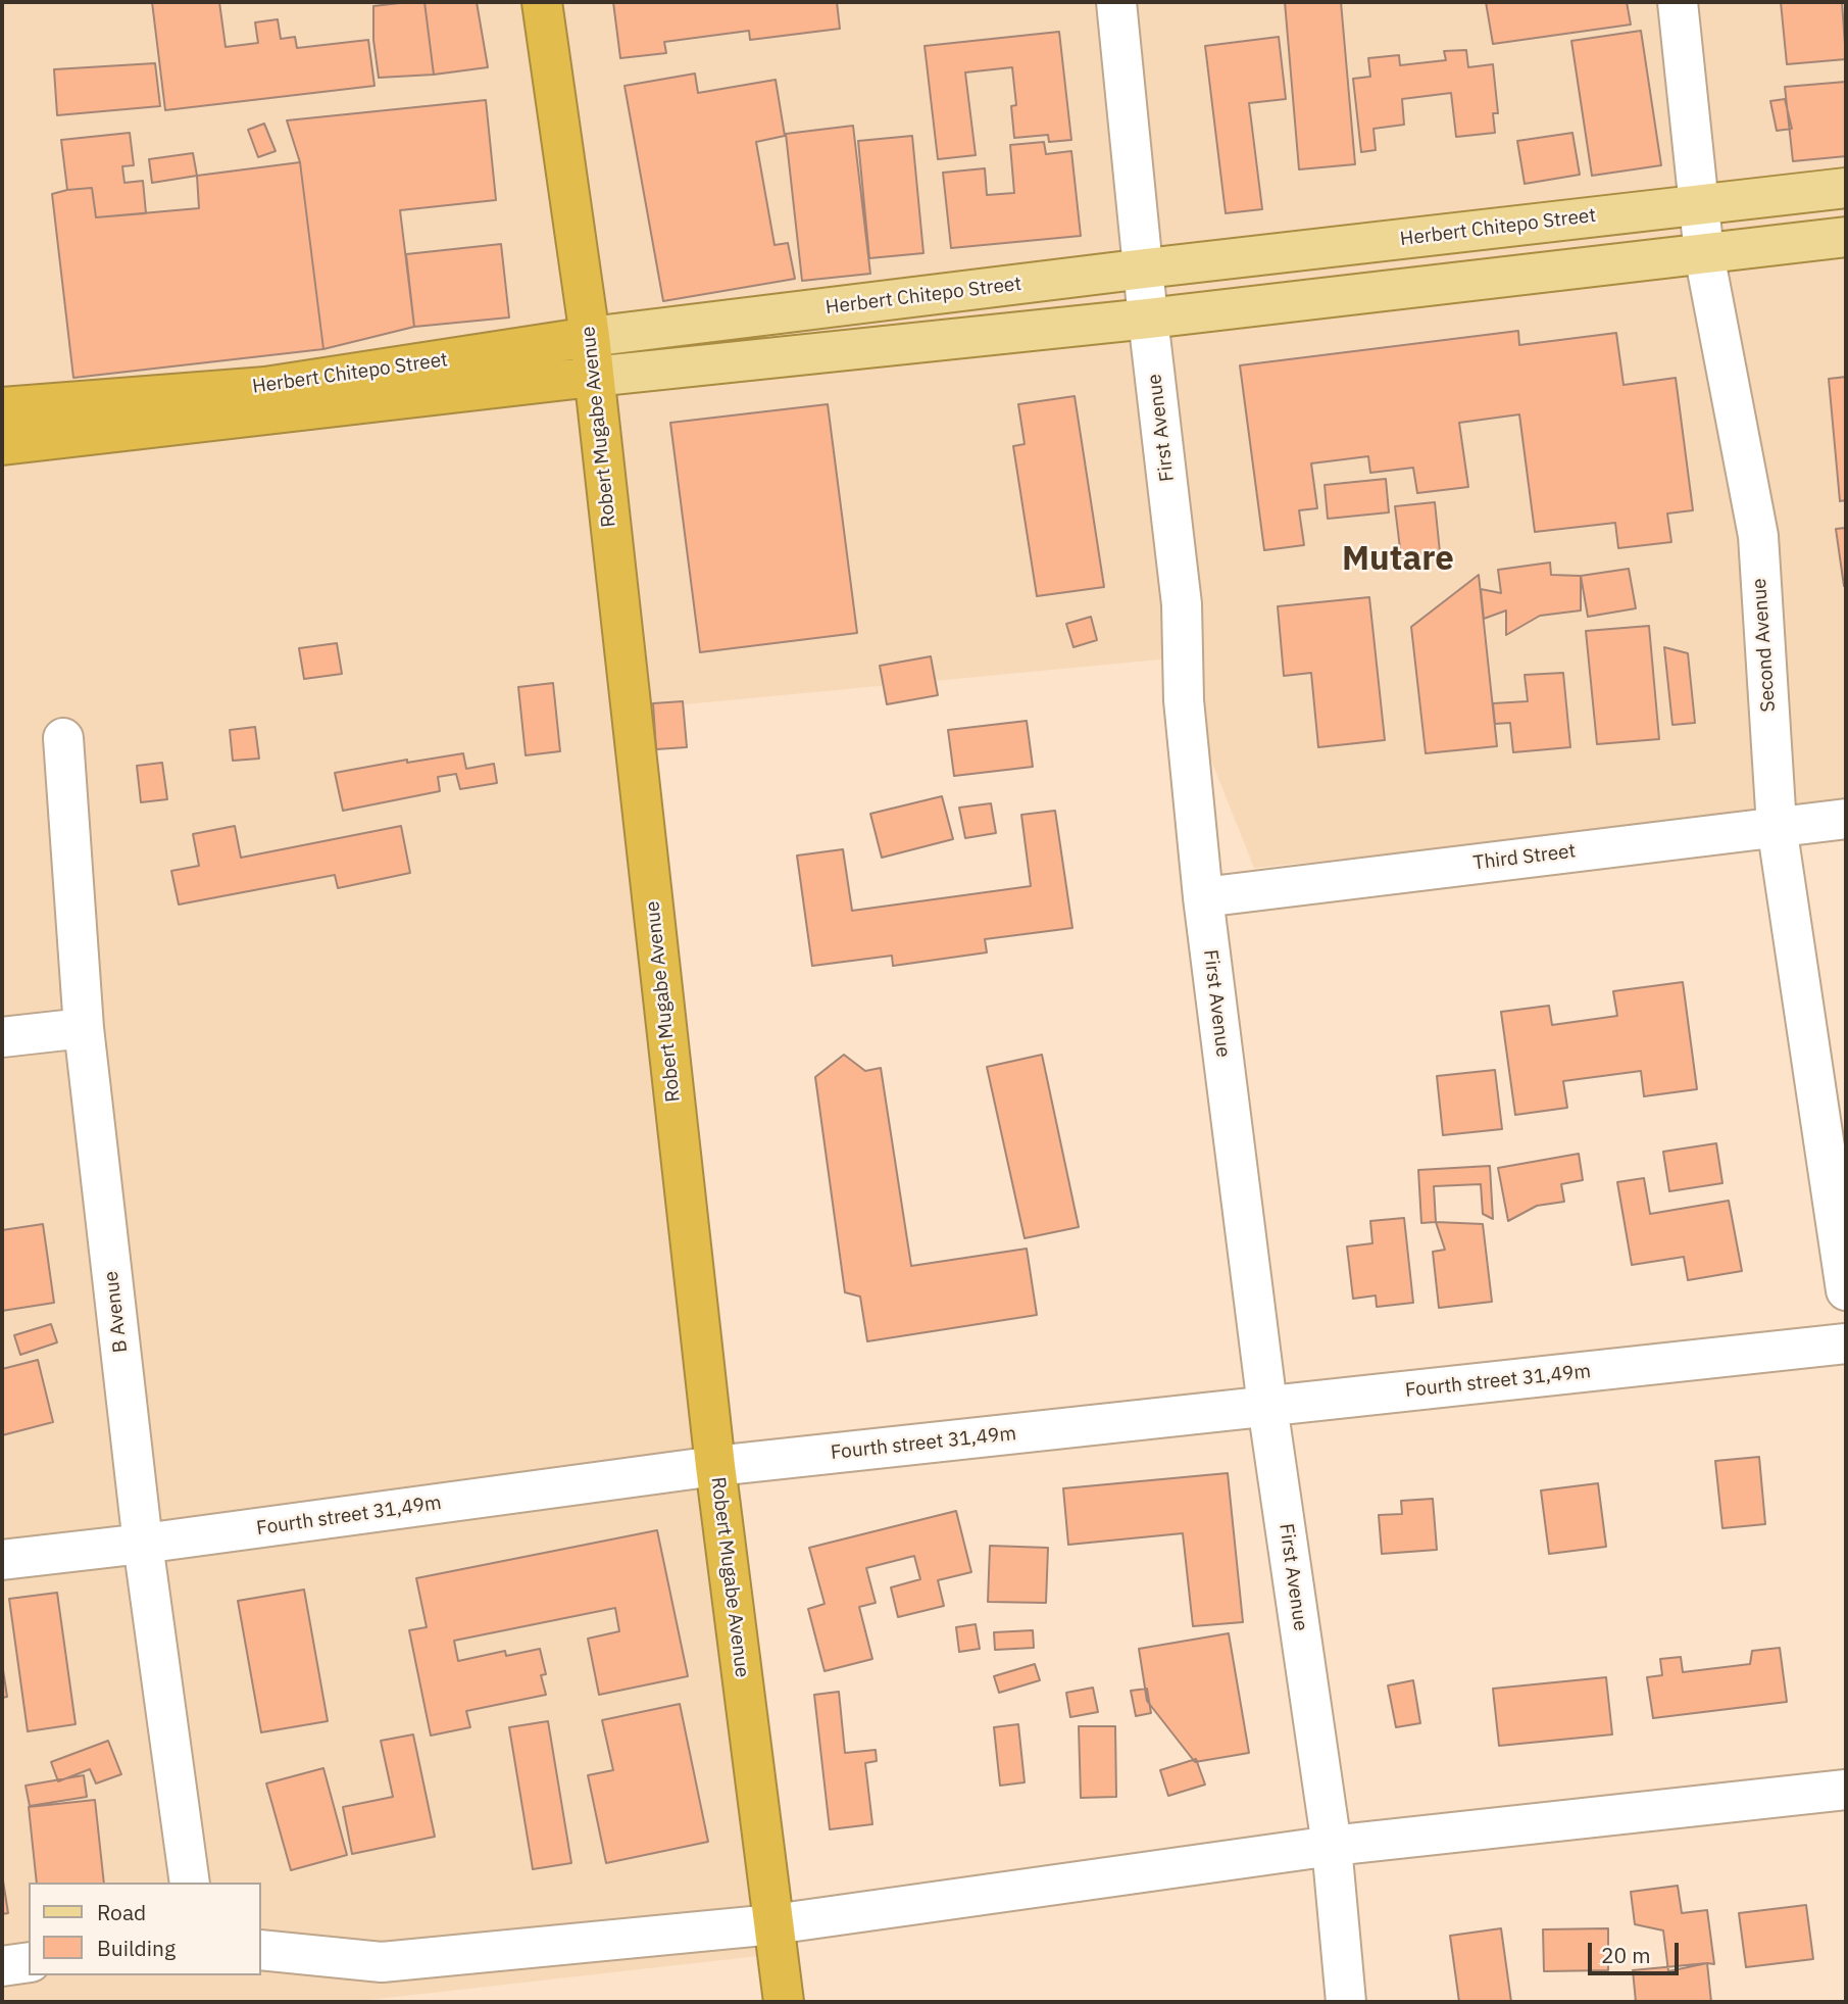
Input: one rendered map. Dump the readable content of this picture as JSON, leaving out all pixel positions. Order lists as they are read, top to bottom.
{
  "streets": {
    "highway": ["Herbert Chitepo Street", "Robert Mugabe Avenue"],
    "street": [
      "First Avenue",
      "Second Avenue",
      "Third Street",
      "B Avenue",
      "Fourth street 31,49m"
    ]
  },
  "crossings": [
    ["Herbert Chitepo Street", "Robert Mugabe Avenue"],
    ["Herbert Chitepo Street", "First Avenue"],
    ["Herbert Chitepo Street", "Second Avenue"],
    ["Robert Mugabe Avenue", "Fourth street 31,49m"],
    ["First Avenue", "Third Street"],
    ["First Avenue", "Fourth street 31,49m"],
    ["Second Avenue", "Third Street"],
    ["B Avenue", "Fourth street 31,49m"]
  ],
  "districts": ["Mutare"],
  "legend": ["Road", "Building"],
  "scale_bar": "20 m"
}
